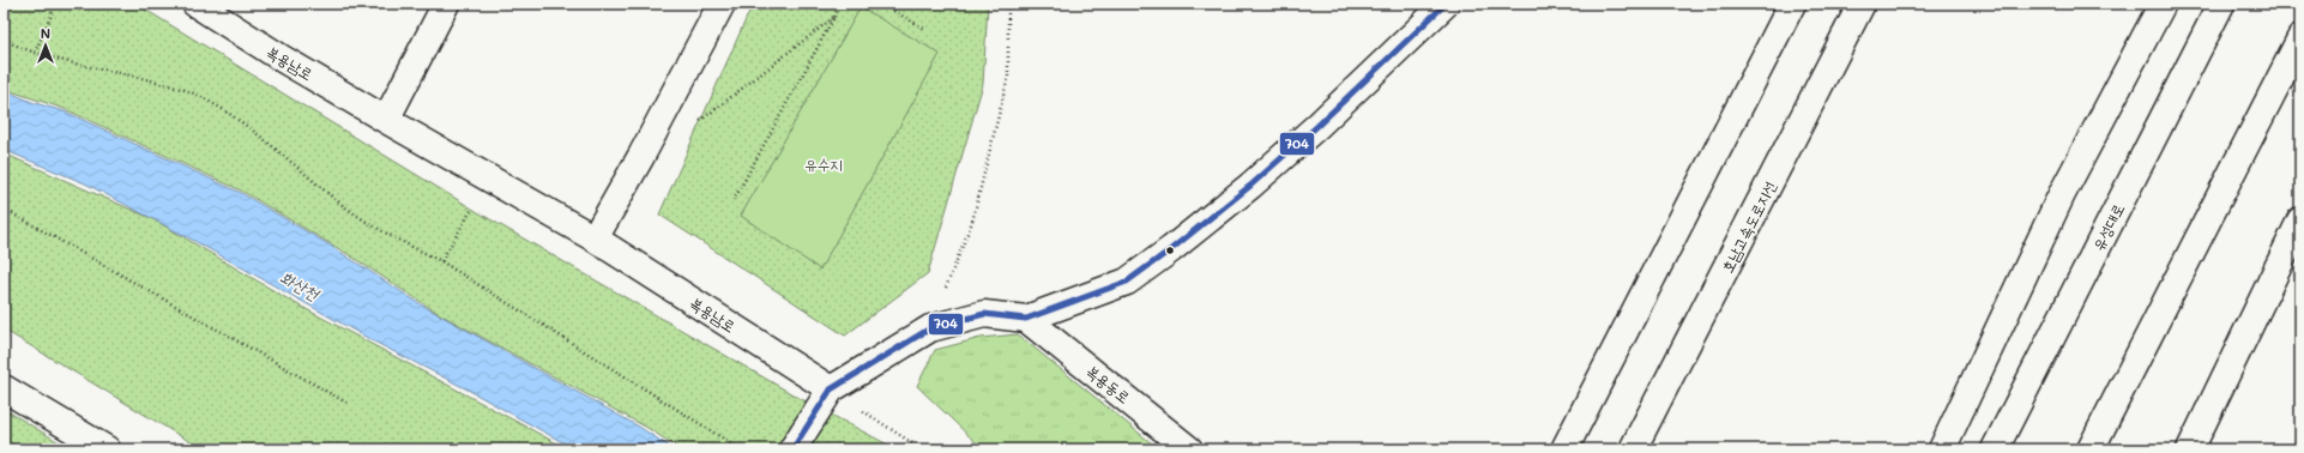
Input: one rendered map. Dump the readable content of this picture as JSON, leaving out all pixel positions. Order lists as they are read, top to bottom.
{
  "streets": {
    "main road": [
      "복용남로",
      "호남고속도로지선",
      "유성대로",
      "복용동로"
    ]
  },
  "water": ["화산천"],
  "parks": ["유수지"],
  "lines": ["transit line 704"],
  "north": "top"
}
